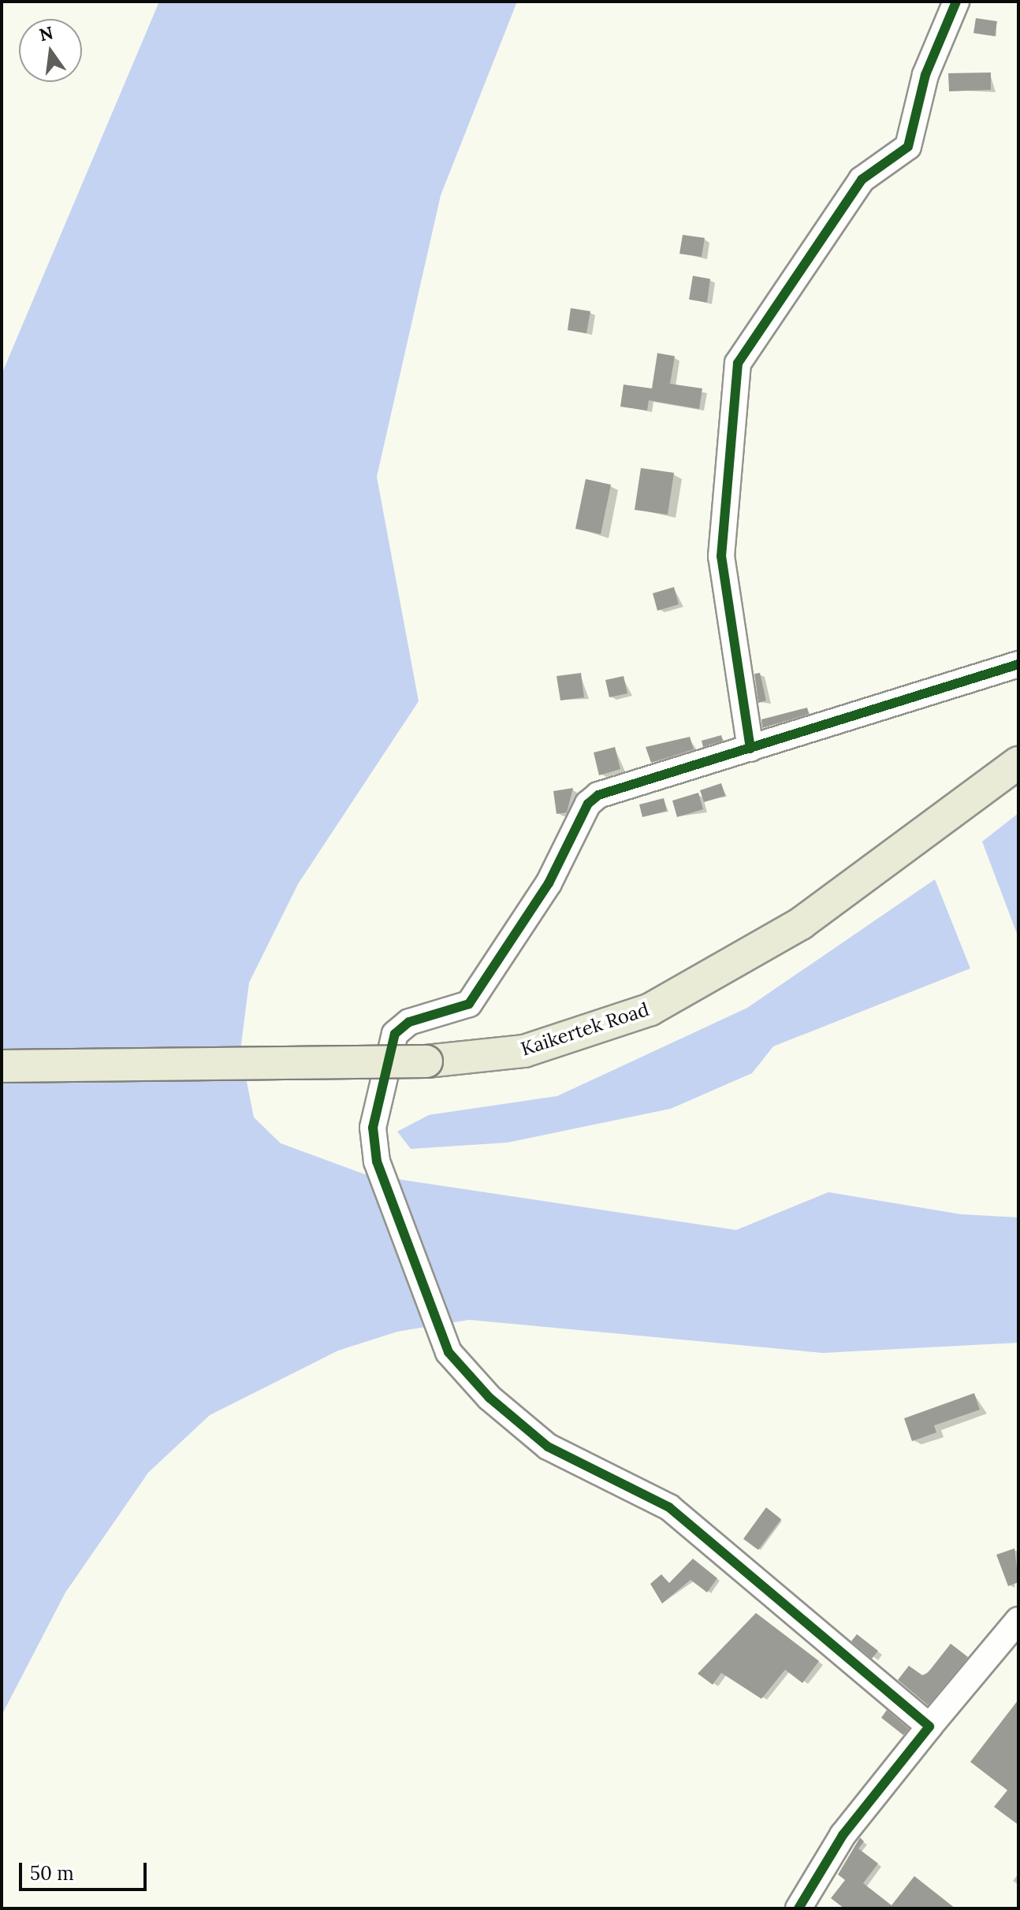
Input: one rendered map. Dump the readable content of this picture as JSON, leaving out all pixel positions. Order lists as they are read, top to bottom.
{
  "streets": {
    "main road": ["Kaikertek Road"]
  },
  "scale_bar": "50 m",
  "north": "top"
}
